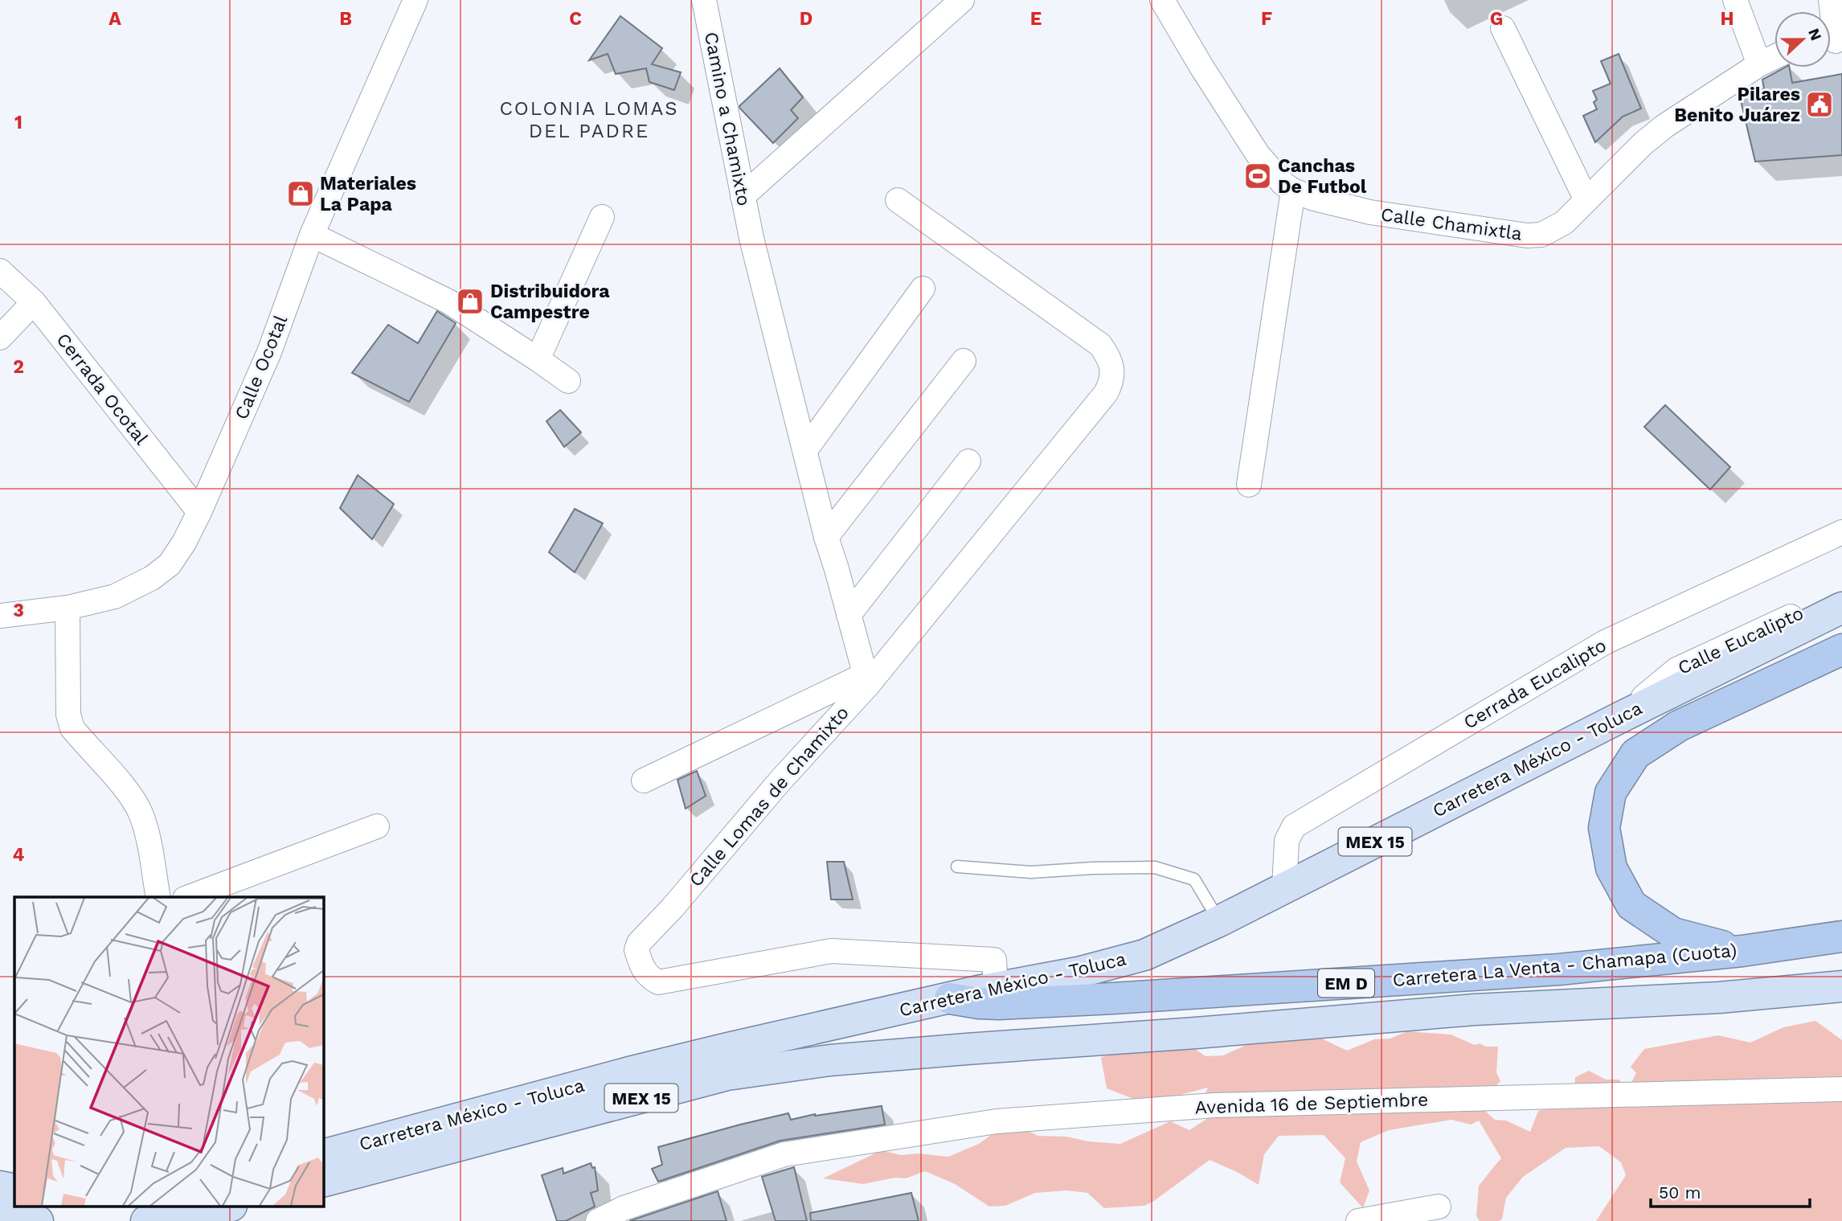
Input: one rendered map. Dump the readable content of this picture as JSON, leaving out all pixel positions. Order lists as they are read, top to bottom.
{
  "streets": {
    "highway": ["Carretera La Venta - Chamapa (Cuota)", "EM D"],
    "main road": ["Carretera México - Toluca", "MEX 15"],
    "street": [
      "Camino a Chamixto",
      "Calle Chamixtla",
      "Calle Ocotal",
      "Cerrada Ocotal",
      "Calle Eucalipto",
      "Cerrada Eucalipto",
      "Calle Lomas de Chamixto",
      "Avenida 16 de Septiembre"
    ]
  },
  "crossings": [
    ["Calle Ocotal", "Cerrada Ocotal"],
    ["Calle Eucalipto", "Carretera México - Toluca"],
    ["Cerrada Eucalipto", "Carretera México - Toluca"],
    ["Carretera México - Toluca", "Calle Lomas de Chamixto"],
    ["Carretera México - Toluca", "Carretera La Venta - Chamapa (Cuota)"]
  ],
  "districts": ["COLONIA LOMAS DEL PADRE"],
  "places": {
    "public building": ["Pilares Benito Juárez"],
    "sports": ["Canchas De Futbol"],
    "shop": ["Materiales La Papa", "Distribuidora Campestre"]
  },
  "scale_bar": "50 m",
  "north": "right",
  "grid": {
    "columns": [
      "A",
      "B",
      "C",
      "D",
      "E",
      "F",
      "G",
      "H"
    ],
    "rows": [
      "1",
      "2",
      "3",
      "4"
    ]
  }
}
